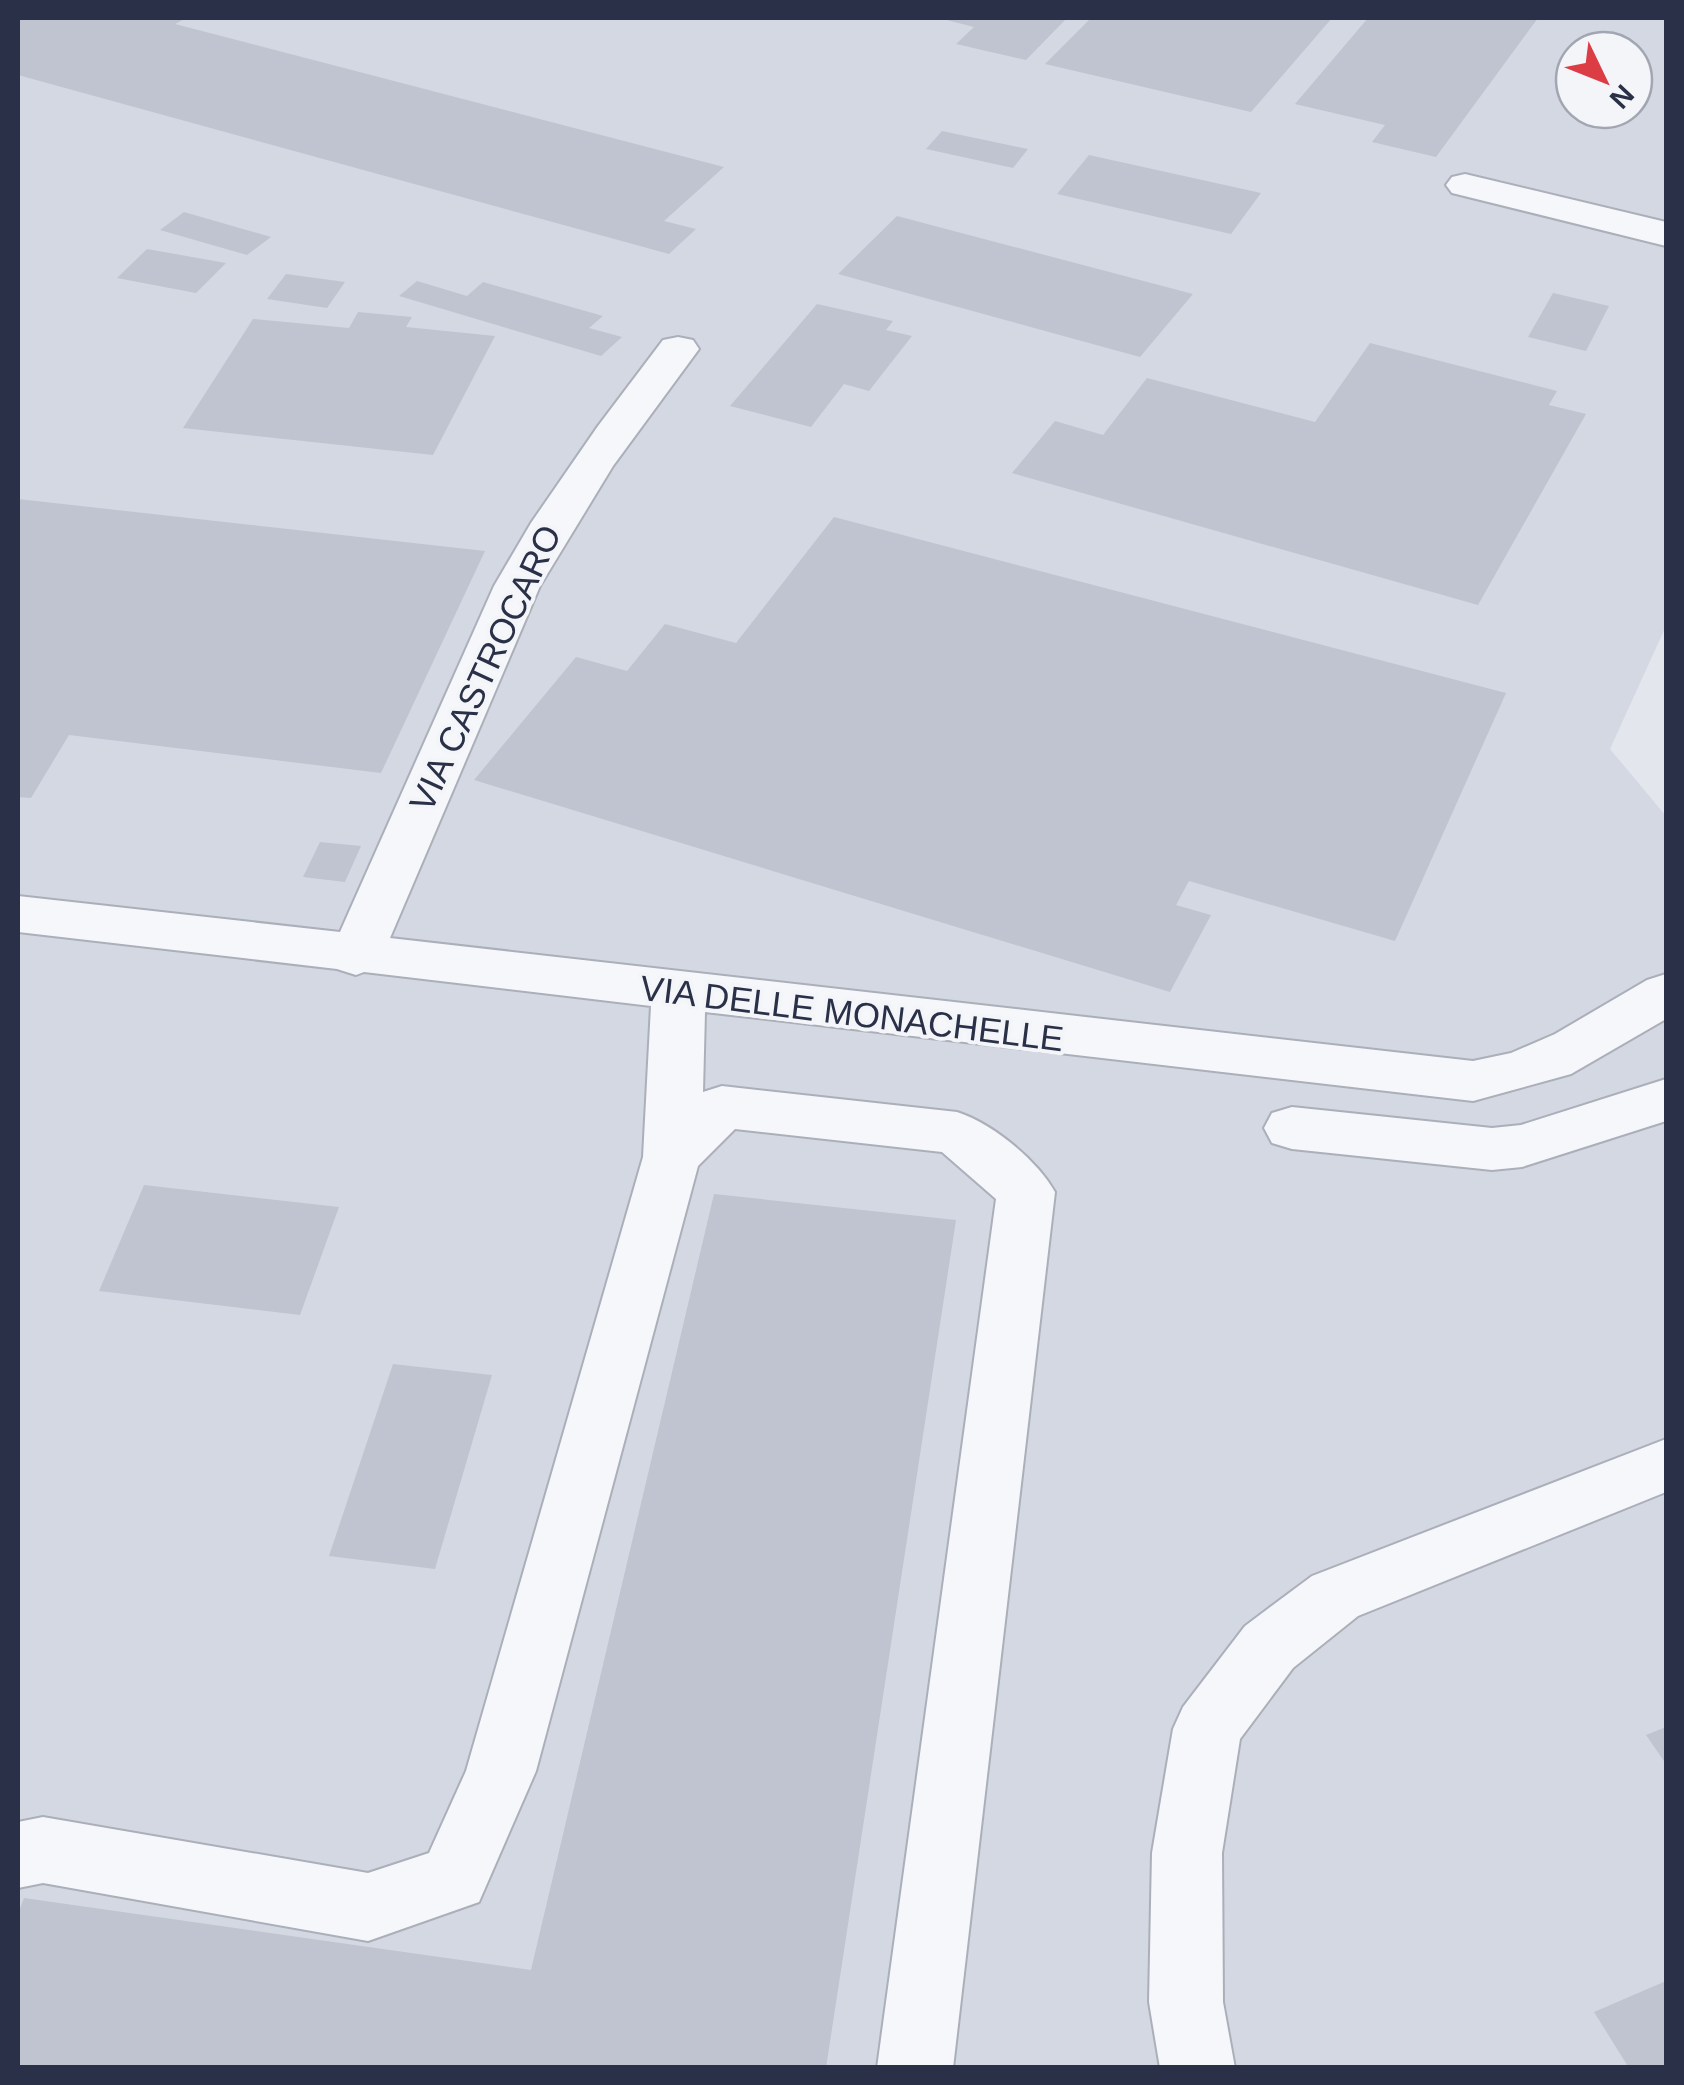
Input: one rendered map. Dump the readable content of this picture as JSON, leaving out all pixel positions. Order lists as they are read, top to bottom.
{
  "streets": {
    "street": ["VIA CASTROCARO", "VIA DELLE MONACHELLE"]
  },
  "crossings": [
    ["VIA CASTROCARO", "VIA DELLE MONACHELLE"]
  ],
  "north": "bottom right"
}
